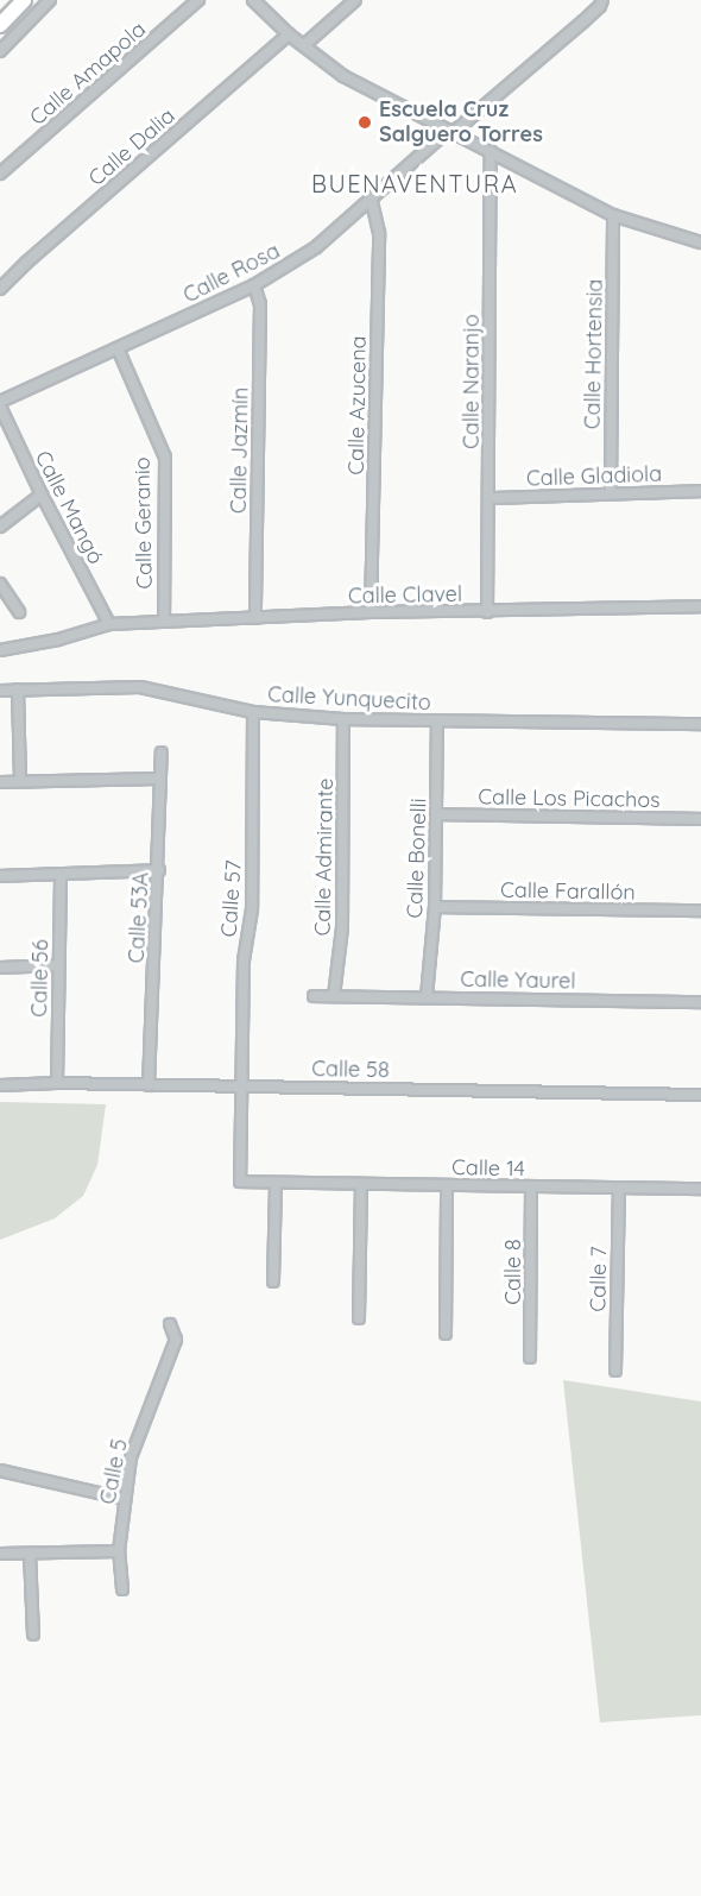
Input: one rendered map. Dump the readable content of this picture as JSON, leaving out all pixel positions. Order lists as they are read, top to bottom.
{
  "streets": {
    "street": [
      "Calle Amapola",
      "Calle Dalia",
      "Calle Rosa",
      "Calle Hortensia",
      "Calle Naranjo",
      "Calle Azucena",
      "Calle Jazmín",
      "Calle Gladiola",
      "Calle Mangó",
      "Calle Geranio",
      "Calle Clavel",
      "Calle Yunquecito",
      "Calle Los Picachos",
      "Calle Admirante",
      "Calle Bonelli",
      "Calle Farallón",
      "Calle 57",
      "Calle 53A",
      "Calle 56",
      "Calle Yaurel",
      "Calle 58",
      "Calle 14",
      "Calle 8",
      "Calle 7",
      "Calle 5"
    ]
  },
  "crossings": [
    ["Calle Rosa", "Calle Azucena"],
    ["Calle Rosa", "Calle Jazmín"],
    ["Calle Rosa", "Calle Mangó"],
    ["Calle Rosa", "Calle Geranio"],
    ["Calle Hortensia", "Calle Gladiola"],
    ["Calle Naranjo", "Calle Gladiola"],
    ["Calle Naranjo", "Calle Clavel"],
    ["Calle Azucena", "Calle Clavel"],
    ["Calle Jazmín", "Calle Clavel"],
    ["Calle Mangó", "Calle Clavel"],
    ["Calle Geranio", "Calle Clavel"],
    ["Calle Yunquecito", "Calle Admirante"],
    ["Calle Yunquecito", "Calle Bonelli"],
    ["Calle Yunquecito", "Calle 57"],
    ["Calle Los Picachos", "Calle Bonelli"],
    ["Calle Admirante", "Calle Yaurel"],
    ["Calle Bonelli", "Calle Farallón"],
    ["Calle Bonelli", "Calle Yaurel"],
    ["Calle 57", "Calle 58"],
    ["Calle 57", "Calle 14"],
    ["Calle 53A", "Calle 58"],
    ["Calle 56", "Calle 58"],
    ["Calle 14", "Calle 8"],
    ["Calle 14", "Calle 7"]
  ],
  "districts": ["BUENAVENTURA"],
  "places": ["Escuela Cruz Salguero Torres"]
}
